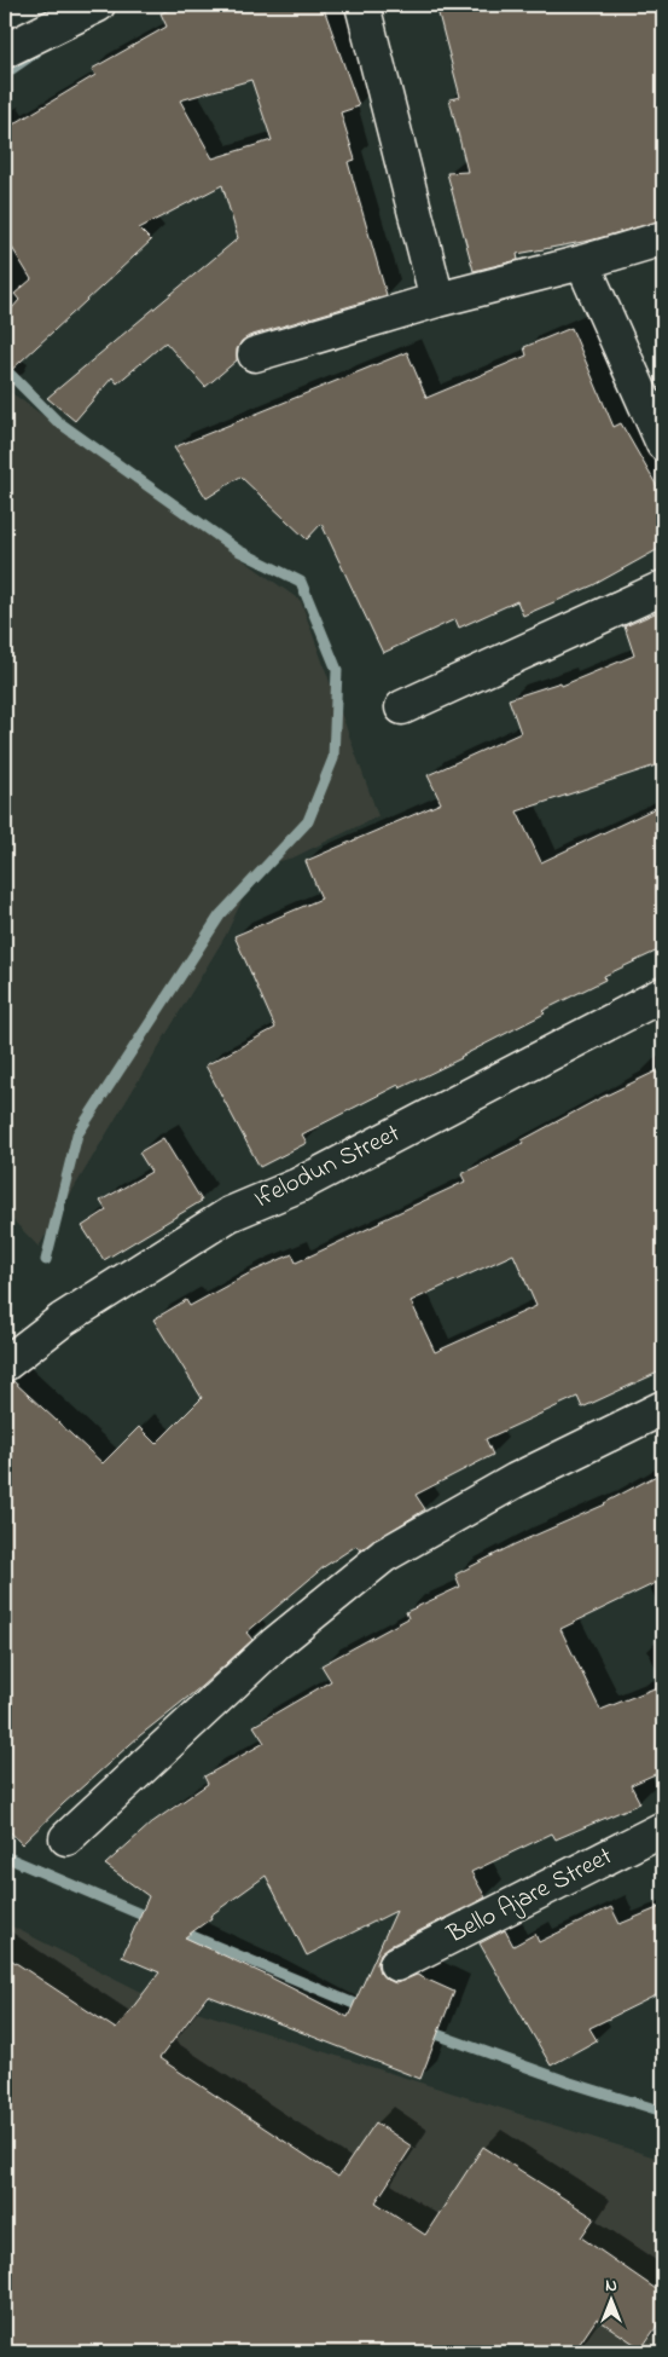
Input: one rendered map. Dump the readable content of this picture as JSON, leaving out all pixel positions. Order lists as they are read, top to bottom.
{
  "streets": {
    "street": ["Ifelodun Street", "Bello Ajare Street"]
  },
  "north": "top"
}
